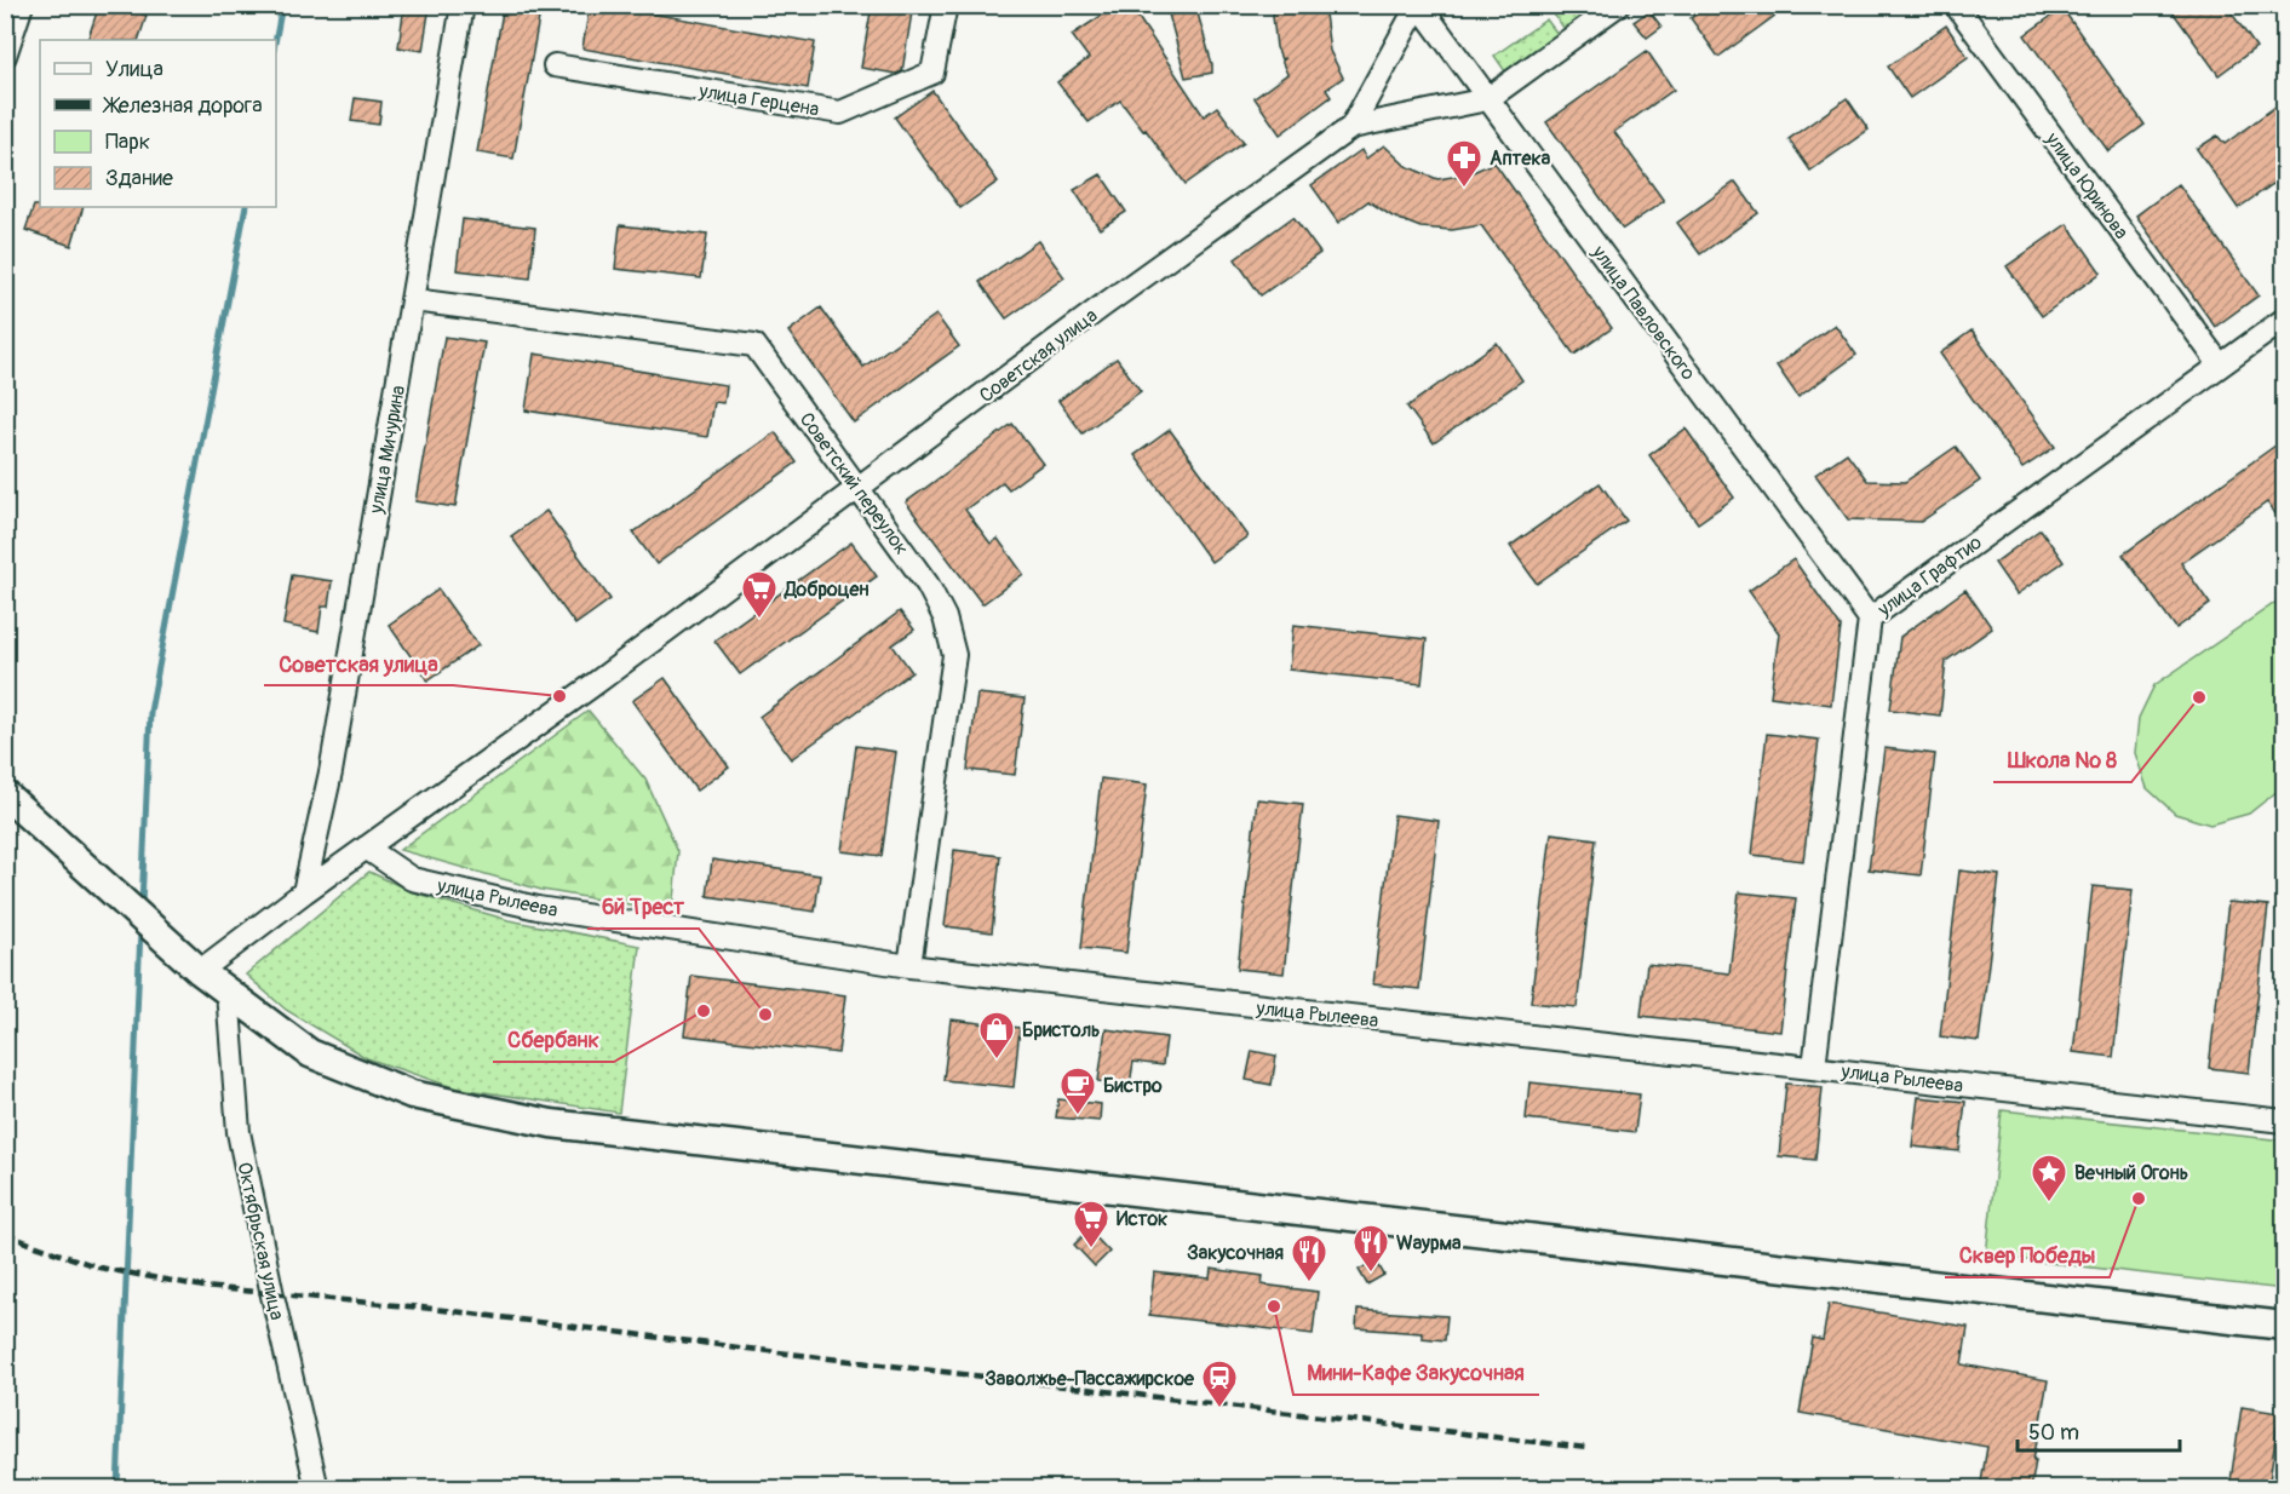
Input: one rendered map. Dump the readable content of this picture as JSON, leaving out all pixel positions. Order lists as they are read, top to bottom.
{
  "streets": {
    "street": [
      "улица Герцена",
      "улица Юринова",
      "улица Павловского",
      "Советская улица",
      "улица Мичурина",
      "Советский переулок",
      "улица Графтио",
      "улица Рылеева",
      "Октябрьская улица"
    ]
  },
  "crossings": [
    ["улица Юринова", "улица Графтио"],
    ["улица Павловского", "улица Графтио"],
    ["Советская улица", "улица Мичурина"],
    ["Советская улица", "Советский переулок"],
    ["Советская улица", "улица Рылеева"],
    ["улица Мичурина", "Советский переулок"],
    ["Советский переулок", "улица Рылеева"],
    ["улица Графтио", "улица Рылеева"]
  ],
  "places": {
    "pharmacy": ["Аптека"],
    "supermarket": ["Доброцен", "Исток"],
    "other": [
      "Советская улица",
      "Школа № 8",
      "Сбербанк",
      "6й Трест",
      "Сквер Победы",
      "Мини-Кафе Закусочная"
    ],
    "shop": ["Бристоль"],
    "cafe": ["Бистро"],
    "place": ["Вечный Огонь"],
    "restaurant": ["Wаурма", "Закусочная"],
    "station": ["Заволжье-Пассажирское"]
  },
  "legend": [
    "Улица",
    "Железная дорога",
    "Парк",
    "Здание"
  ],
  "scale_bar": "50 m"
}
